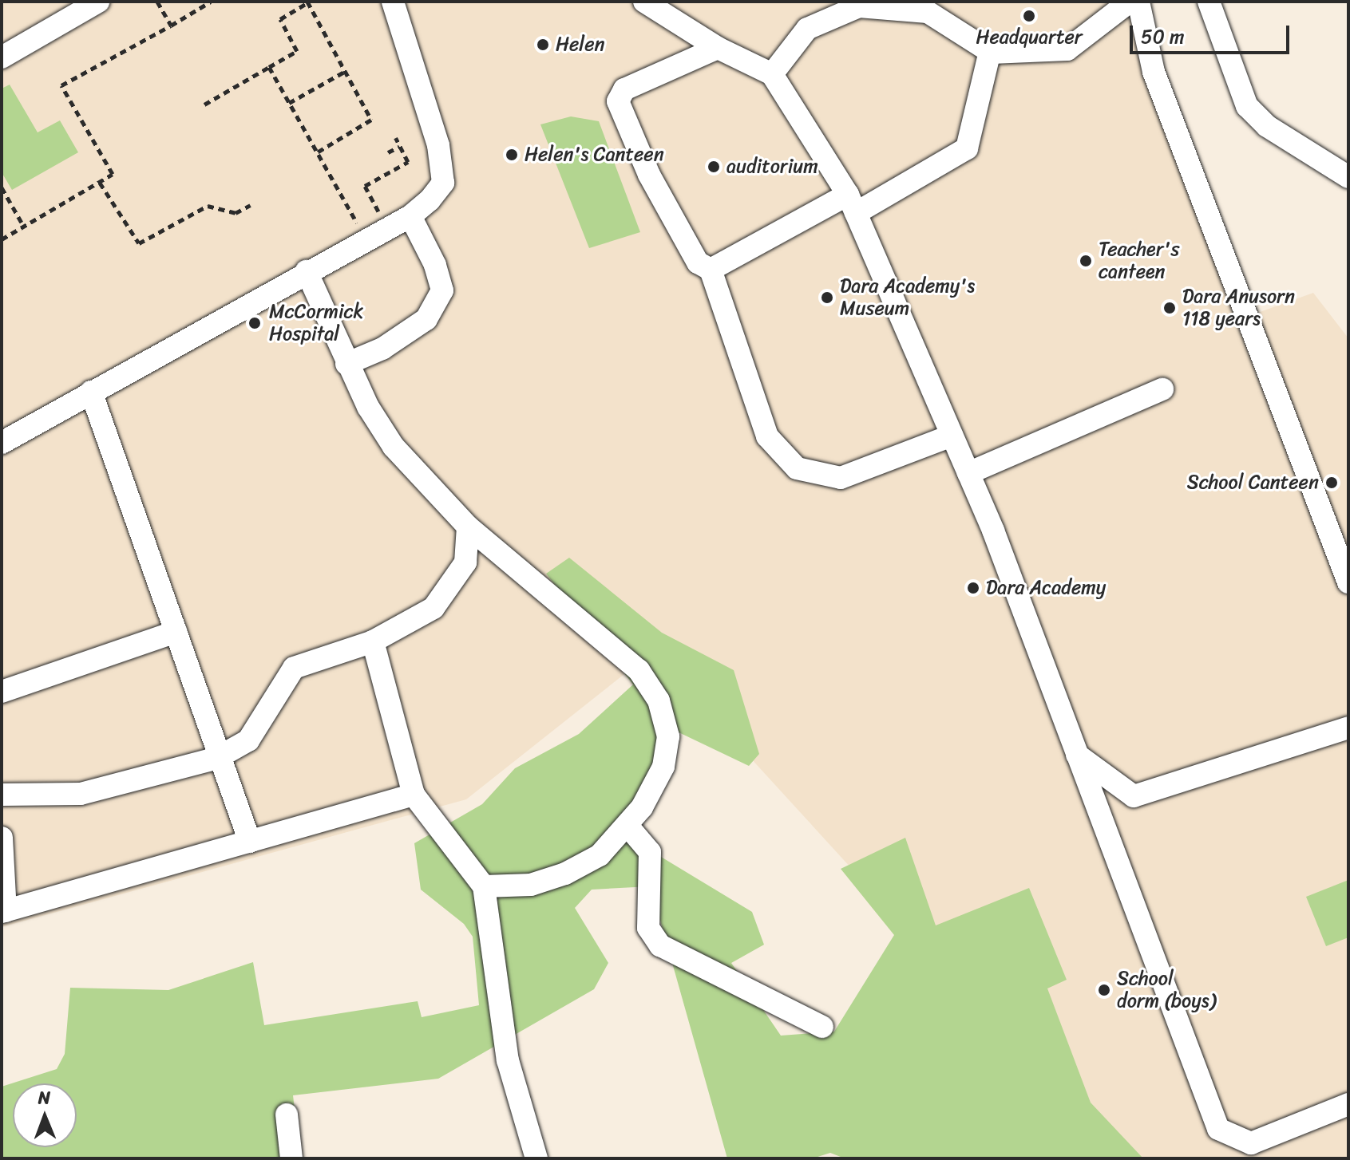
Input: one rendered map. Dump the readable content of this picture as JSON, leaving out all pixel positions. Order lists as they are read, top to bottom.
{
  "places": [
    "Headquarter",
    "Helen",
    "Helen's Canteen",
    "auditorium",
    "Teacher's canteen",
    "Dara Academy's Museum",
    "Dara Anusorn 118 years",
    "McCormick Hospital",
    "School Canteen",
    "Dara Academy",
    "School dorm (boys)"
  ],
  "scale_bar": "50 m",
  "north": "top"
}
